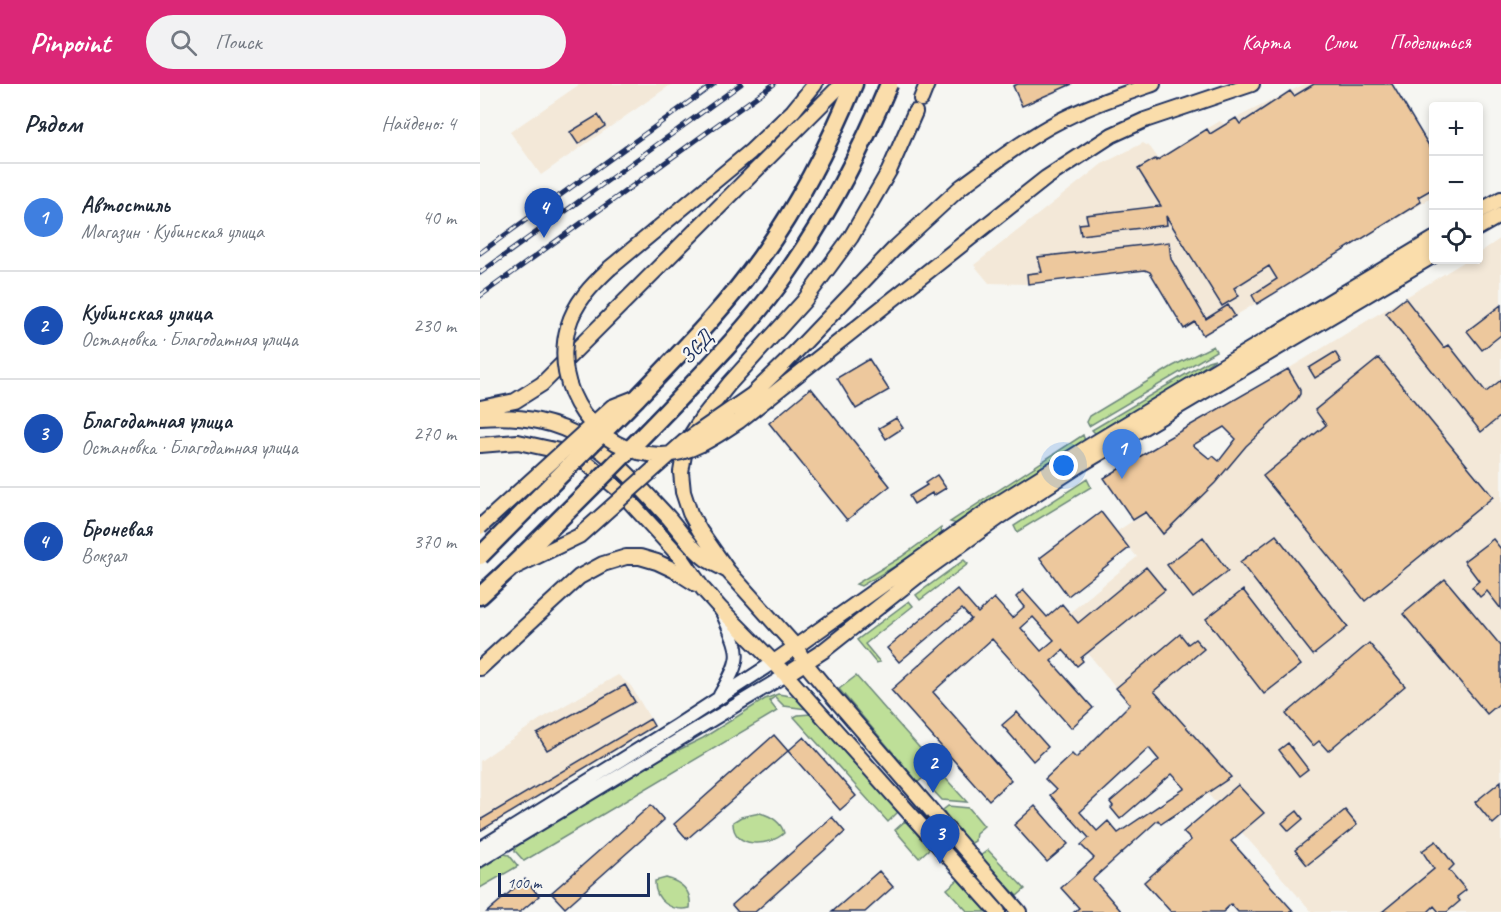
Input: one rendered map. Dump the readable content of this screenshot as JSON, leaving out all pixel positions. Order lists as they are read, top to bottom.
{
  "streets": {
    "highway": ["ЗСД"]
  },
  "scale_bar": "100 m",
  "page": {
    "header": "Pinpoint",
    "search": "Поиск",
    "nav": ["Карта", "Слои", "Поделиться"],
    "heading": ["Рядом", "Найдено: 4"],
    "map_buttons": ["+", "−"],
    "list": [
      {
        "mark": "1",
        "name": "Автостиль",
        "note": "Магазин · Кубинская улица",
        "value": "40 m"
      },
      {
        "mark": "2",
        "name": "Кубинская улица",
        "note": "Остановка · Благодатная улица",
        "value": "230 m"
      },
      {
        "mark": "3",
        "name": "Благодатная улица",
        "note": "Остановка · Благодатная улица",
        "value": "270 m"
      },
      {
        "mark": "4",
        "name": "Броневая",
        "note": "Вокзал",
        "value": "370 m"
      }
    ],
    "pins": [
      "4",
      "1",
      "2",
      "3"
    ],
    "scale": "100 m"
  }
}
